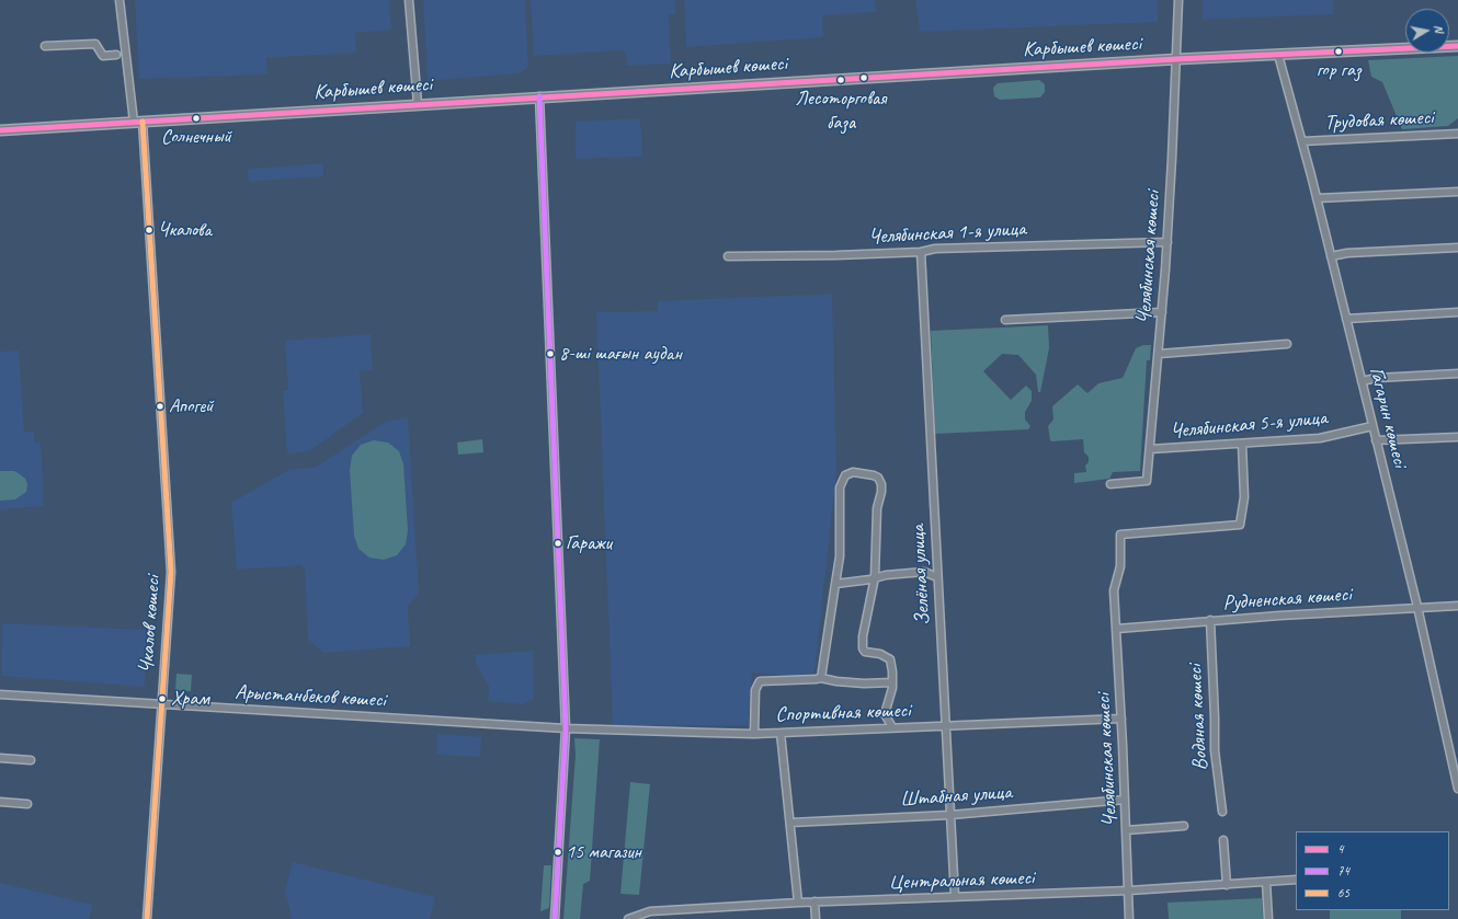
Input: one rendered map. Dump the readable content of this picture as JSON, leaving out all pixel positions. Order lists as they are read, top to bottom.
{
  "streets": {
    "main road": ["Карбышев көшесі"],
    "street": [
      "Трудовая көшесі",
      "Челябинская 1-я улица",
      "Челябинская көшесі",
      "Гагарин көшесі",
      "Челябинская 5-я улица",
      "Зелёная улица",
      "Рудненская көшесі",
      "Чкалов көшесі",
      "Арыстанбеков көшесі",
      "Спортивная көшесі",
      "Водяная көшесі",
      "Штабная улица",
      "Центральная көшесі"
    ]
  },
  "crossings": [
    ["Карбышев көшесі", "Челябинская көшесі"],
    ["Карбышев көшесі", "Гагарин көшесі"],
    ["Карбышев көшесі", "Чкалов көшесі"],
    ["Трудовая көшесі", "Гагарин көшесі"],
    ["Челябинская 1-я улица", "Челябинская көшесі"],
    ["Челябинская 1-я улица", "Зелёная улица"],
    ["Челябинская көшесі", "Челябинская 5-я улица"],
    ["Челябинская көшесі", "Рудненская көшесі"],
    ["Челябинская көшесі", "Спортивная көшесі"],
    ["Челябинская көшесі", "Штабная улица"],
    ["Челябинская көшесі", "Центральная көшесі"],
    ["Гагарин көшесі", "Челябинская 5-я улица"],
    ["Гагарин көшесі", "Рудненская көшесі"],
    ["Зелёная улица", "Спортивная көшесі"],
    ["Зелёная улица", "Штабная улица"],
    ["Зелёная улица", "Центральная көшесі"],
    ["Рудненская көшесі", "Водяная көшесі"],
    ["Чкалов көшесі", "Арыстанбеков көшесі"],
    ["Арыстанбеков көшесі", "Спортивная көшесі"]
  ],
  "places": [
    "гор газ",
    "Лесоторговая база",
    "Солнечный",
    "Чкалова",
    "8-ші шағын аудан",
    "Апогей",
    "Гаражи",
    "Храм",
    "15 магазин"
  ],
  "lines": ["transit line 4", "transit line 74", "transit line 65"],
  "legend": ["4", "74", "65"],
  "north": "right"
}
